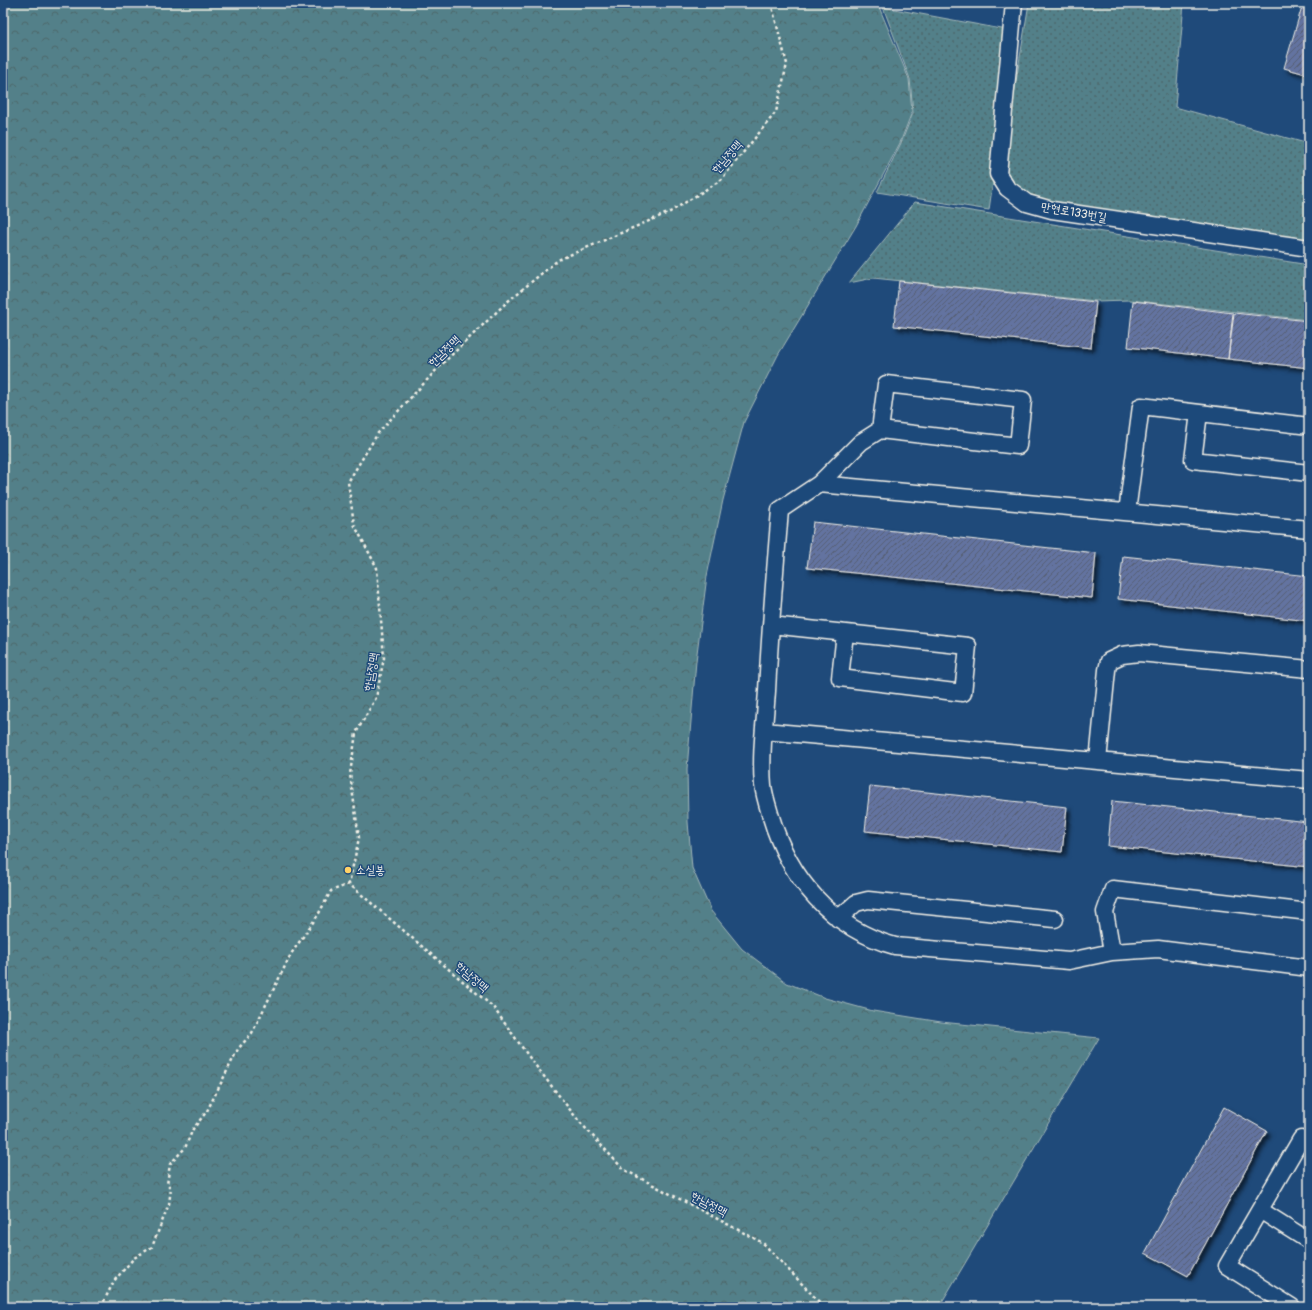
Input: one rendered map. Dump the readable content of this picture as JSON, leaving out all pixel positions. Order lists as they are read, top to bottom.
{
  "streets": {
    "lane": ["만현로133번길"],
    "path": ["한남정맥"]
  },
  "places": ["소실봉"]
}
